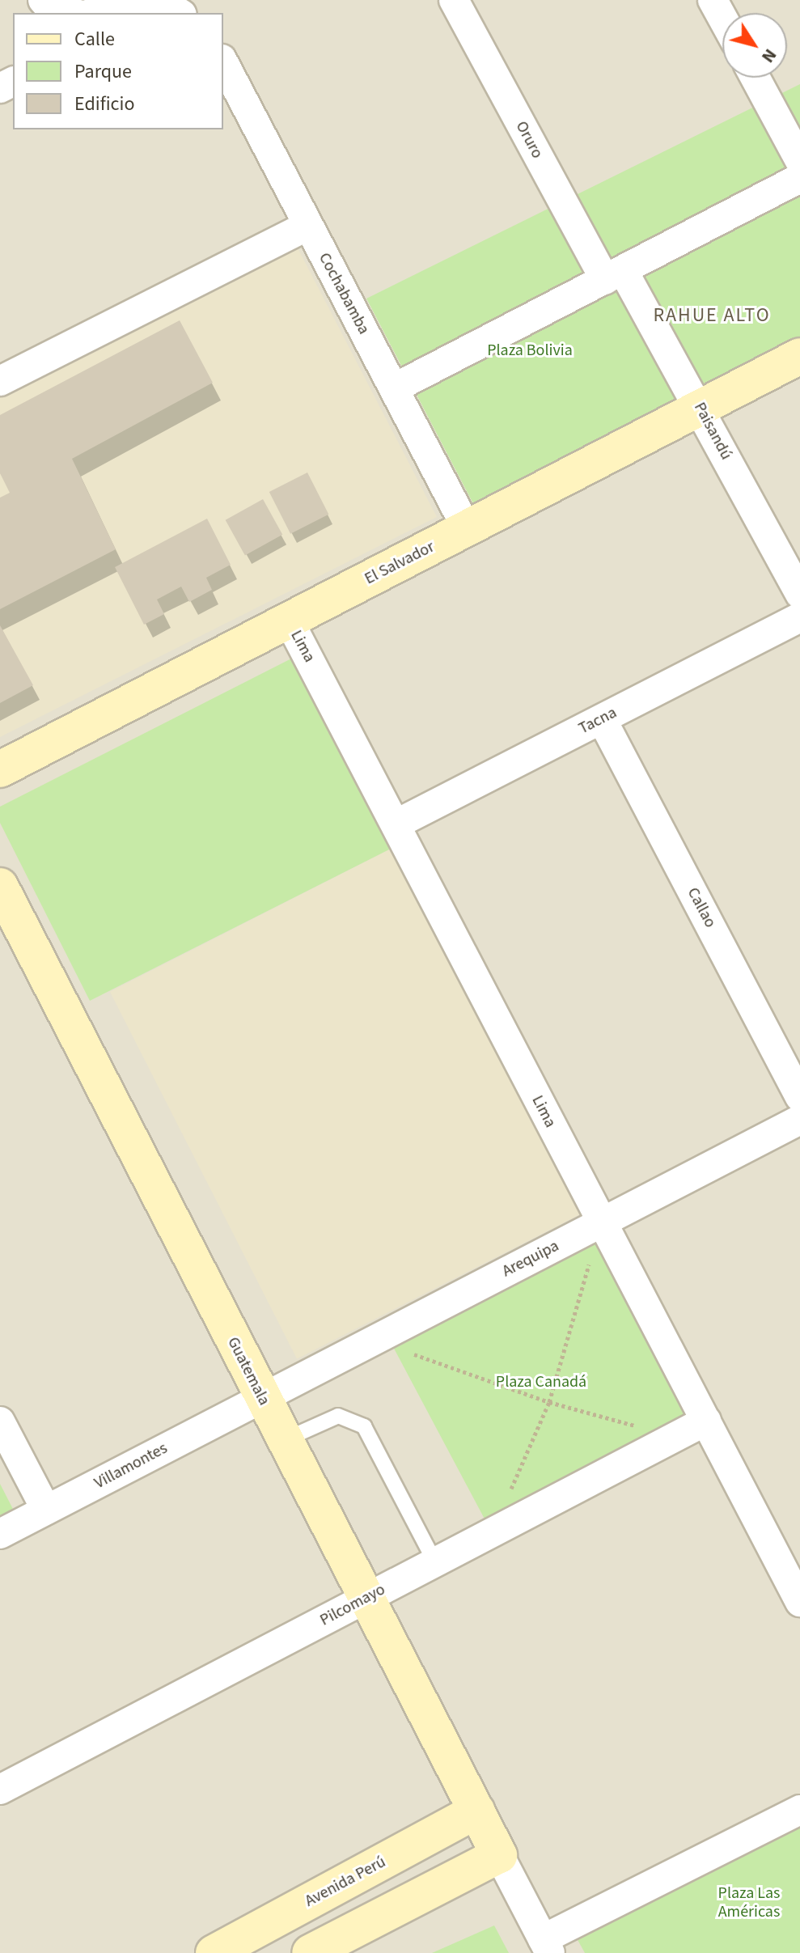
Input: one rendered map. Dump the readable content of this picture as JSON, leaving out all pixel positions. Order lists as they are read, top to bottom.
{
  "streets": {
    "street": [
      "Oruro",
      "Cochabamba",
      "Paisandú",
      "El Salvador",
      "Lima",
      "Tacna",
      "Callao",
      "Arequipa",
      "Guatemala",
      "Villamontes",
      "Pilcomayo",
      "Avenida Perú"
    ]
  },
  "crossings": [
    ["Oruro", "Paisandú"],
    ["Cochabamba", "El Salvador"],
    ["Paisandú", "El Salvador"],
    ["El Salvador", "Lima"],
    ["Lima", "Tacna"],
    ["Lima", "Arequipa"],
    ["Lima", "Pilcomayo"],
    ["Tacna", "Callao"],
    ["Arequipa", "Guatemala"],
    ["Arequipa", "Villamontes"],
    ["Guatemala", "Villamontes"],
    ["Guatemala", "Pilcomayo"],
    ["Guatemala", "Avenida Perú"]
  ],
  "districts": ["RAHUE ALTO"],
  "parks": ["Plaza Bolivia", "Plaza Canadá", "Plaza Las Américas"],
  "legend": ["Calle", "Parque", "Edificio"],
  "north": "bottom right"
}
